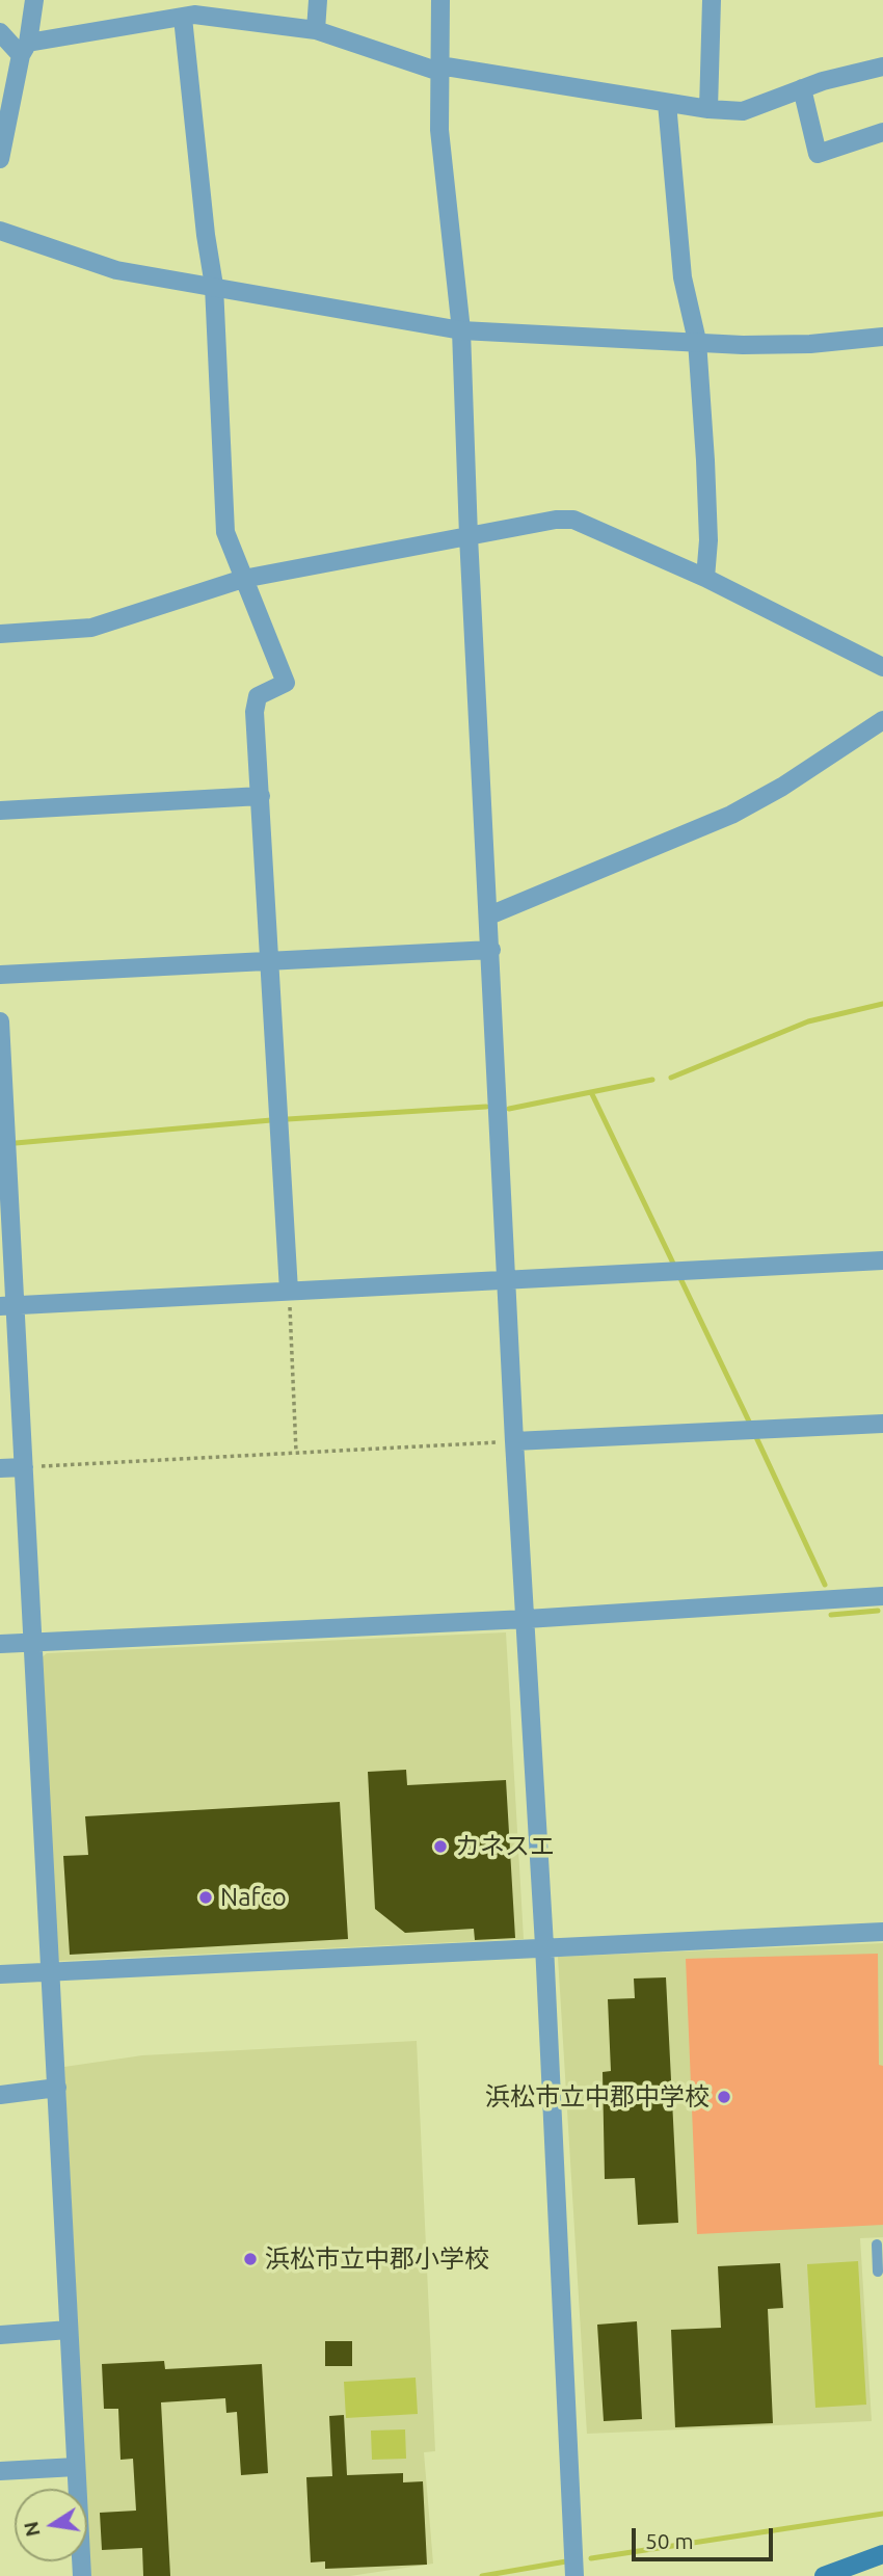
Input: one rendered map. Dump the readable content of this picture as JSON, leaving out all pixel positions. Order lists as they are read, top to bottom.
{
  "places": [
    "カネスエ",
    "Nafco",
    "浜松市立中郡中学校",
    "浜松市立中郡小学校"
  ],
  "scale_bar": "50 m",
  "north": "left"
}
